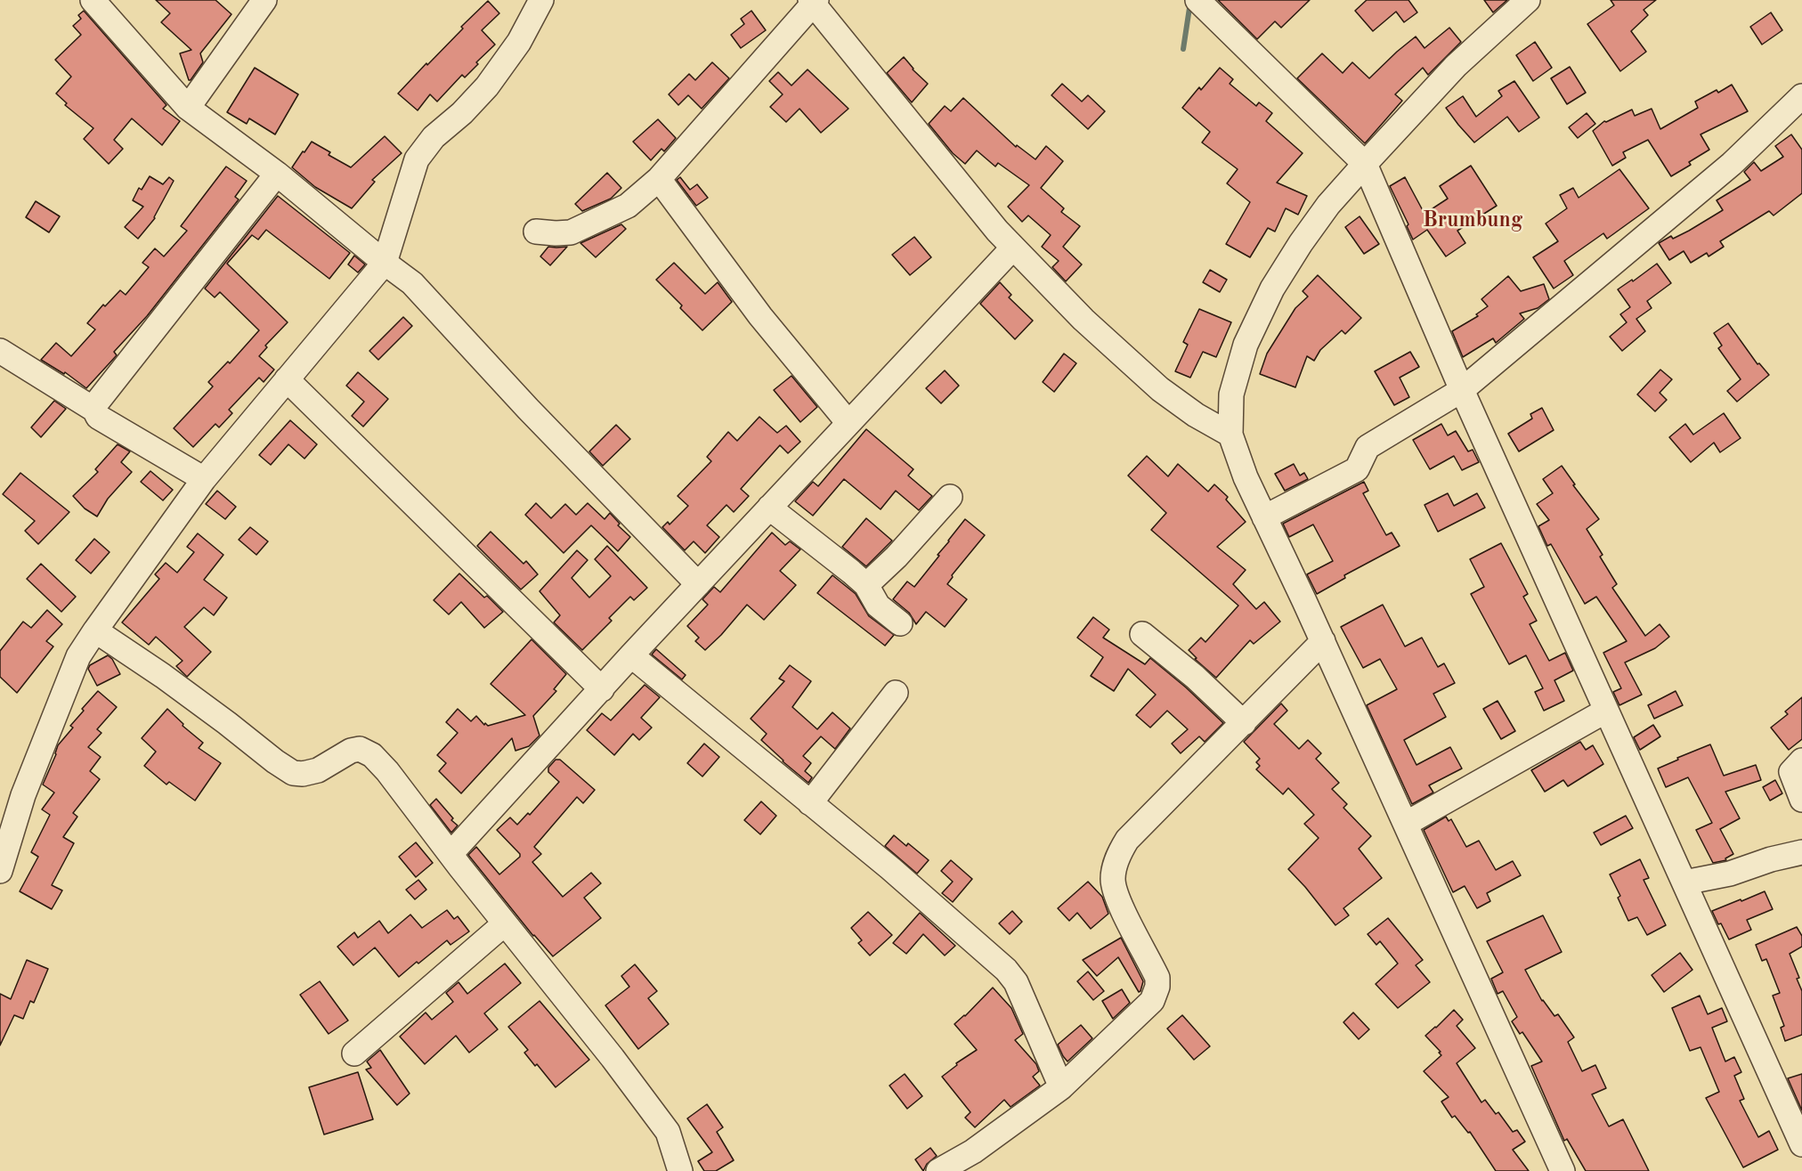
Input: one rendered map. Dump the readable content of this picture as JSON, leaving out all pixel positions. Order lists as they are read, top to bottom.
{
  "districts": ["Brumbung"]
}
